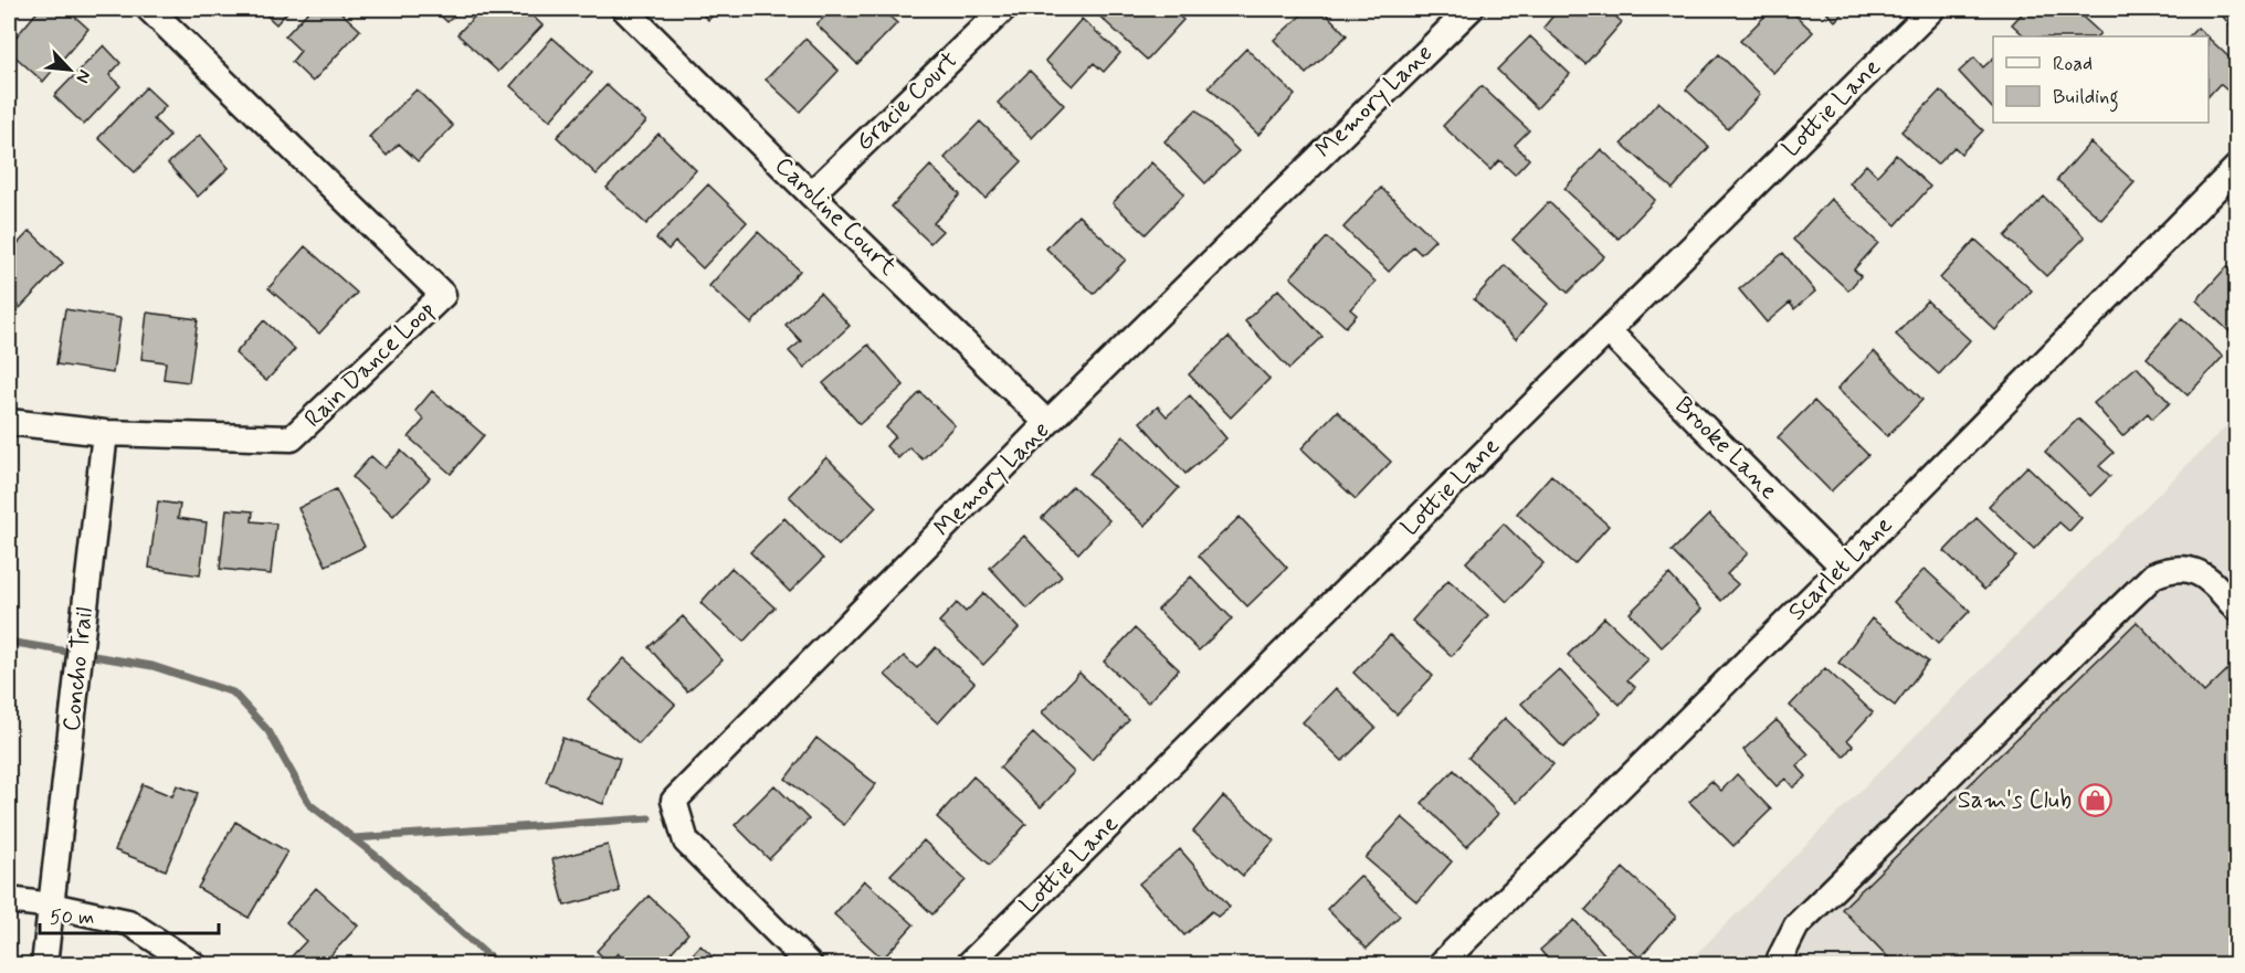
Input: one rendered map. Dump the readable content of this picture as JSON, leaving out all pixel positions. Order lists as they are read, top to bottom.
{
  "streets": {
    "street": [
      "Gracie Court",
      "Memory Lane",
      "Lottie Lane",
      "Caroline Court",
      "Rain Dance Loop",
      "Brooke Lane",
      "Scarlet Lane",
      "Concho Trail"
    ]
  },
  "crossings": [
    ["Gracie Court", "Caroline Court"],
    ["Memory Lane", "Caroline Court"],
    ["Lottie Lane", "Brooke Lane"],
    ["Rain Dance Loop", "Concho Trail"],
    ["Brooke Lane", "Scarlet Lane"]
  ],
  "places": {
    "shop": ["Sam's Club"]
  },
  "legend": ["Road", "Building"],
  "scale_bar": "50 m",
  "north": "bottom right"
}
